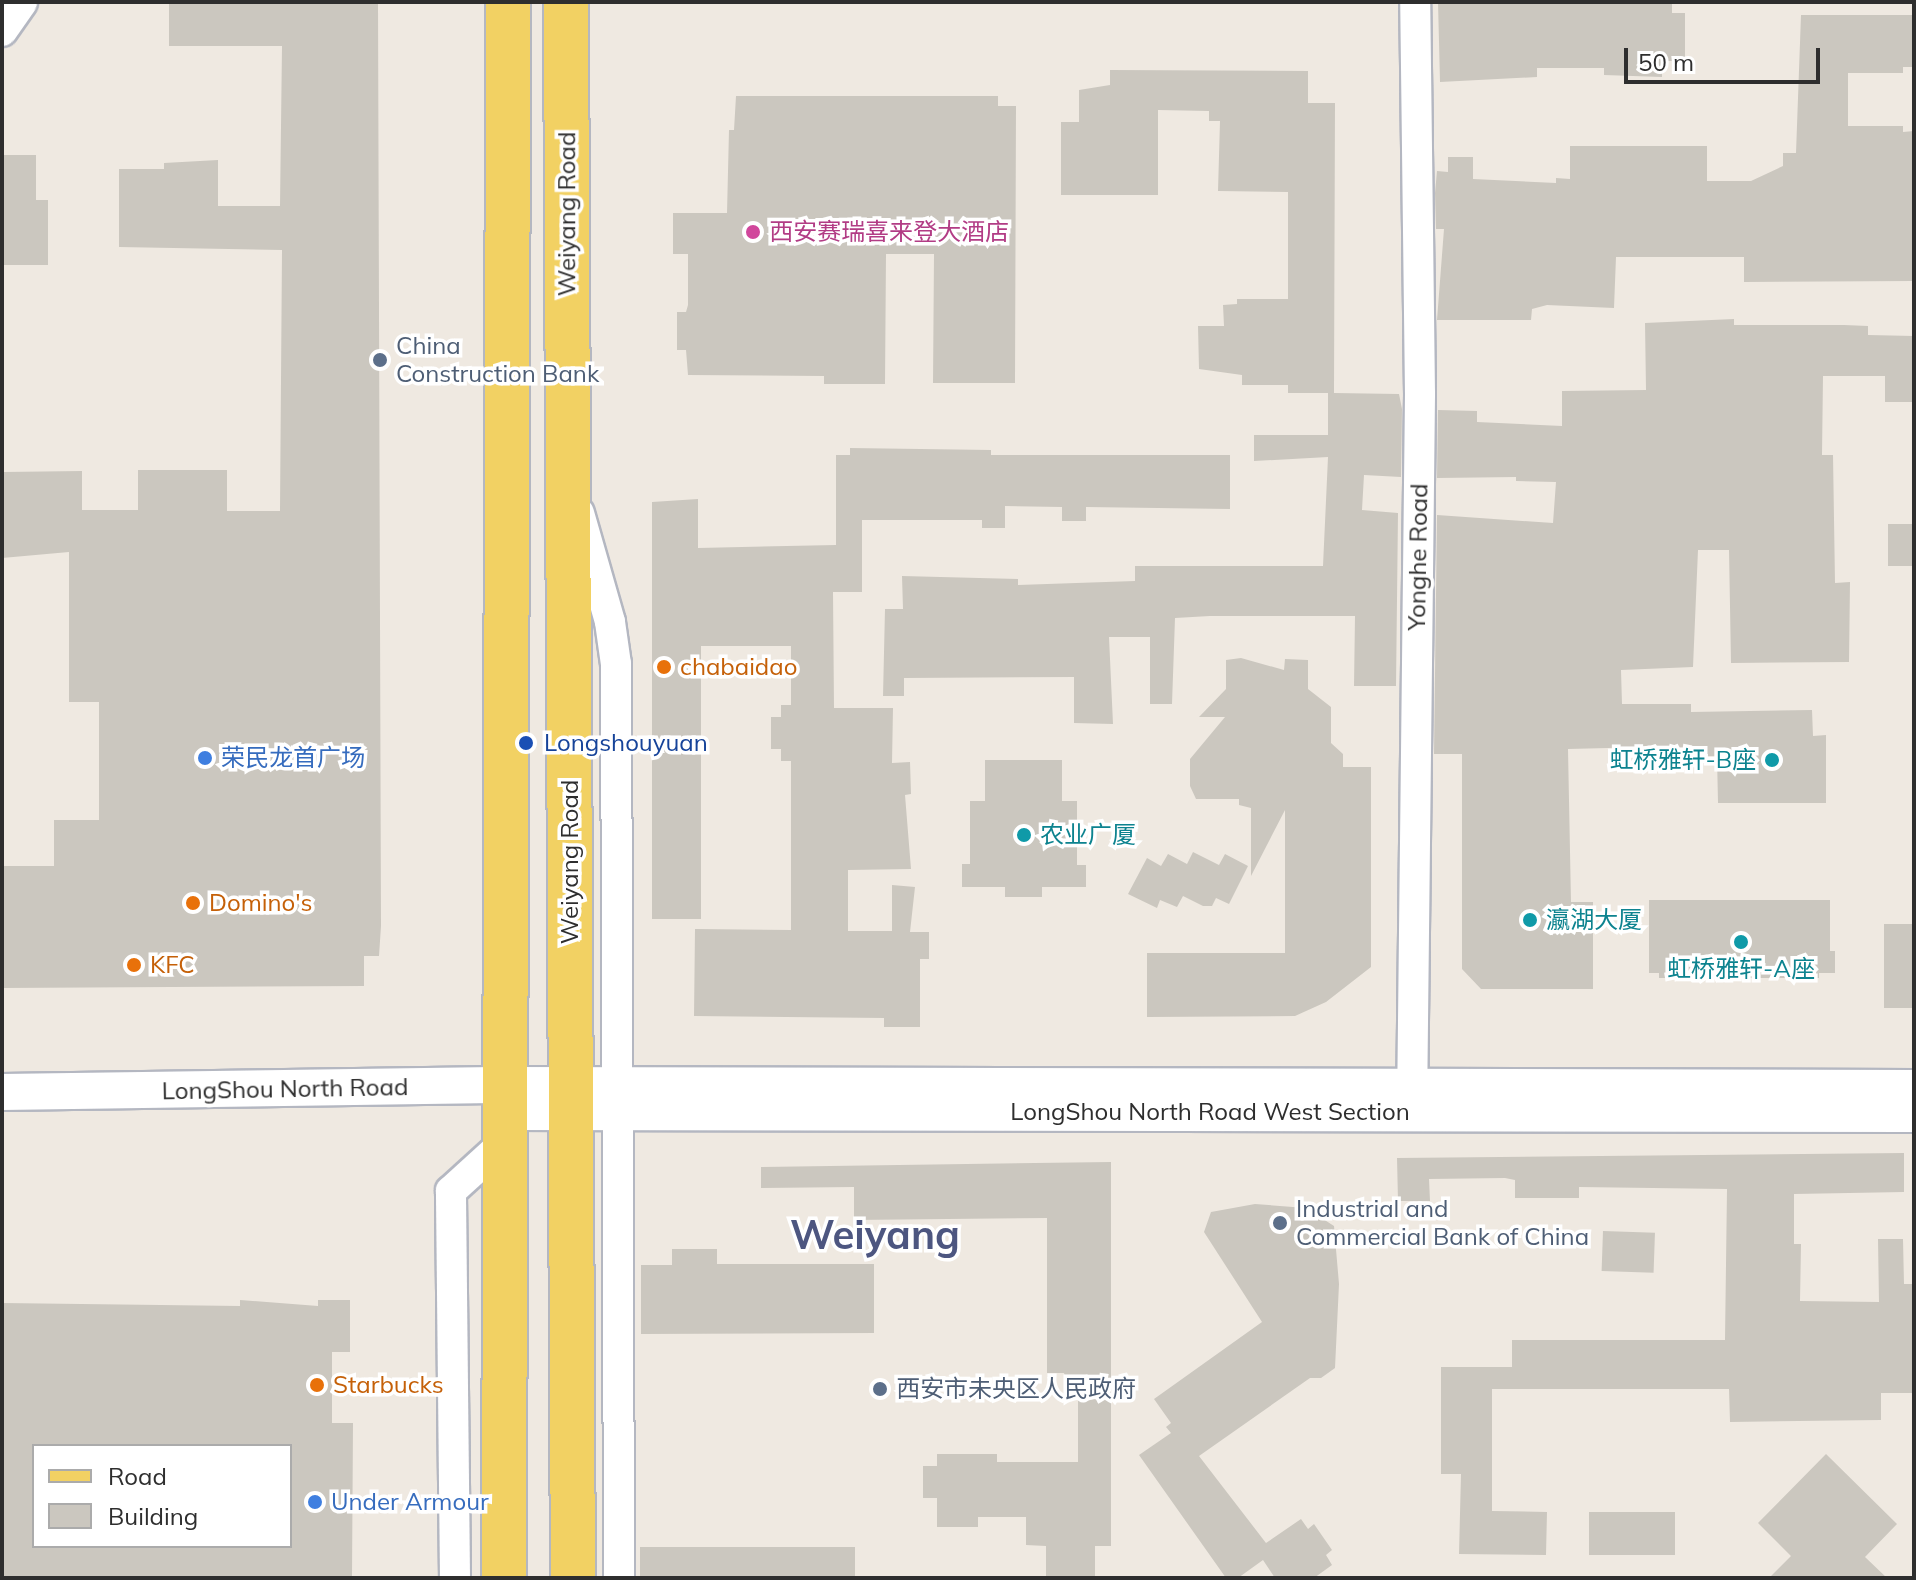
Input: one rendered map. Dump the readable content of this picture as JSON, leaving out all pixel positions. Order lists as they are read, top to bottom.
{
  "streets": {
    "main road": ["Weiyang Road"],
    "street": ["Yonghe Road", "LongShou North Road", "LongShou North Road West Section"]
  },
  "crossings": [
    ["Weiyang Road", "LongShou North Road West Section"],
    ["Yonghe Road", "LongShou North Road West Section"],
    ["LongShou North Road", "LongShou North Road West Section"]
  ],
  "districts": ["Weiyang"],
  "places": [
    "西安赛瑞喜来登大酒店",
    "China Construction Bank",
    "chabaidao",
    "Longshouyuan",
    "荣民龙首广场",
    "虹桥雅轩-B座",
    "农业广厦",
    "Domino's",
    "瀛湖大厦",
    "虹桥雅轩-A座",
    "KFC",
    "Industrial and Commercial Bank of China",
    "Starbucks",
    "西安市未央区人民政府",
    "Under Armour"
  ],
  "legend": ["Road", "Building"],
  "scale_bar": "50 m"
}
